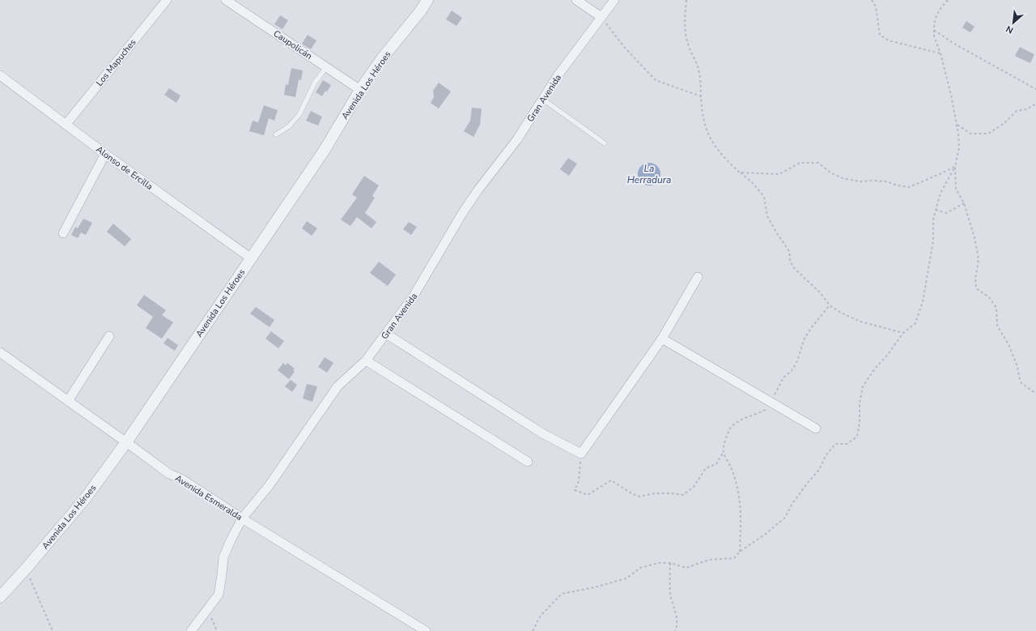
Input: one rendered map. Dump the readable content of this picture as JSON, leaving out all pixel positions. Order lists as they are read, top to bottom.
{
  "streets": {
    "street": [
      "Caupolicán",
      "Los Mapuches",
      "Avenida Los Héroes",
      "Gran Avenida",
      "Alonso de Ercilla",
      "Avenida Esmeralda"
    ]
  },
  "crossings": [
    ["Caupolicán", "Avenida Los Héroes"],
    ["Los Mapuches", "Alonso de Ercilla"],
    ["Avenida Los Héroes", "Alonso de Ercilla"],
    ["Avenida Los Héroes", "Avenida Esmeralda"],
    ["Gran Avenida", "Avenida Esmeralda"]
  ],
  "water": ["La Herradura"],
  "north": "bottom left"
}
